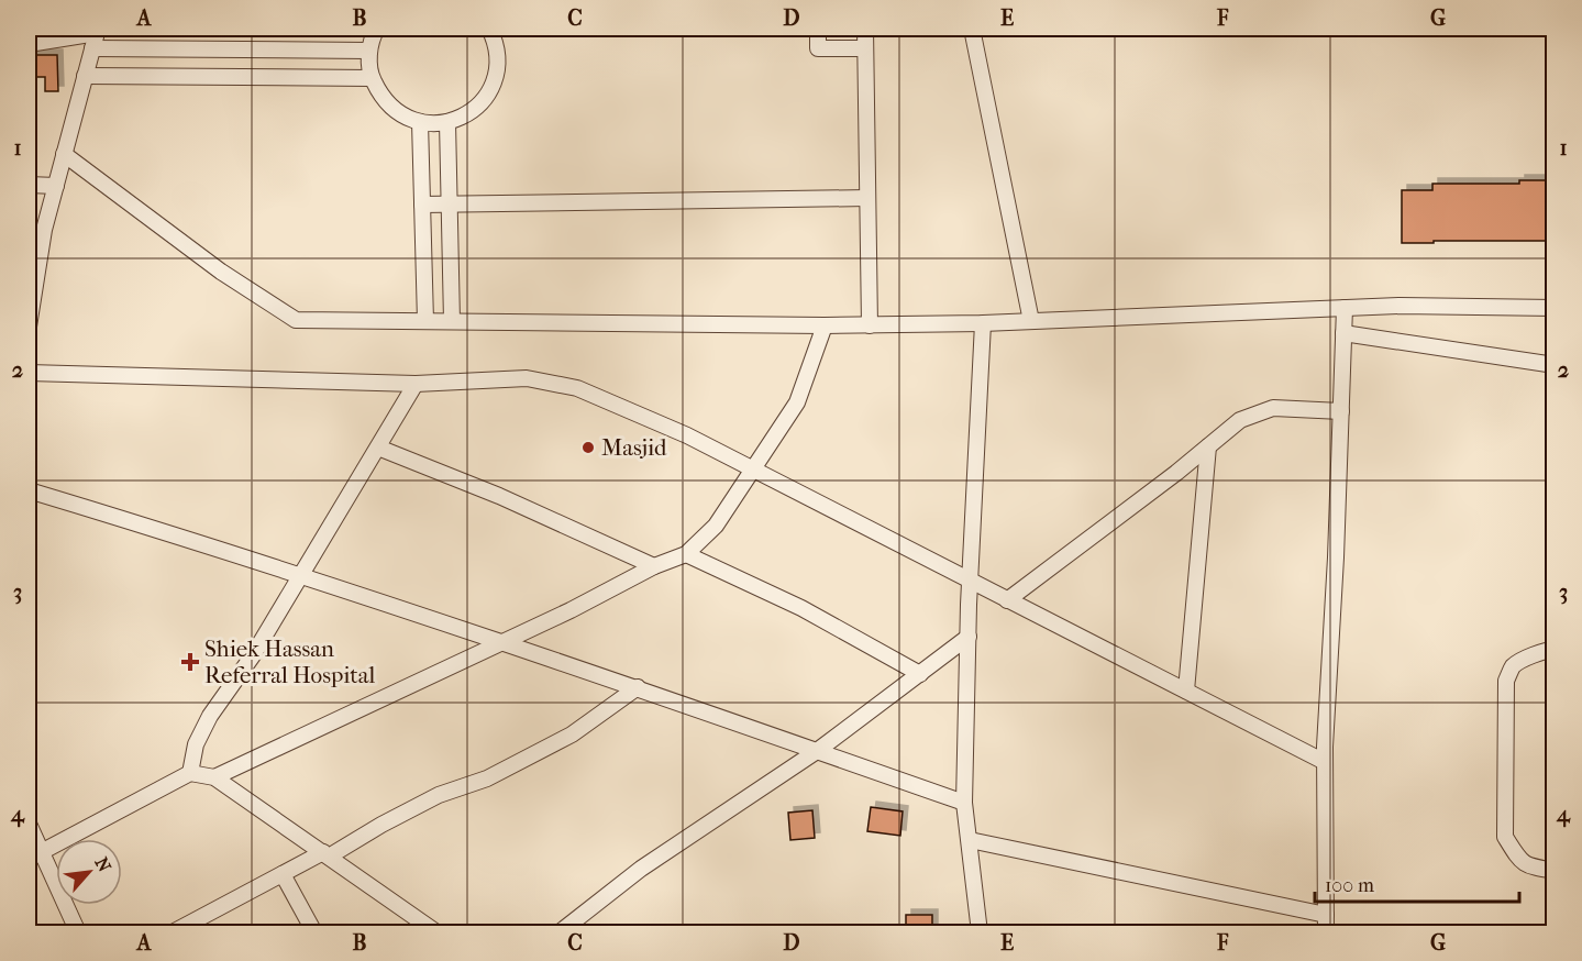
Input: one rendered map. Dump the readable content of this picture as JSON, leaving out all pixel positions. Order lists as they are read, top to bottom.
{
  "places": {
    "other": ["Masjid"],
    "health": ["Shiek Hassan Referral Hospital"]
  },
  "scale_bar": "100 m",
  "north": "top right",
  "grid": {
    "columns": [
      "A",
      "B",
      "C",
      "D",
      "E",
      "F",
      "G"
    ],
    "rows": [
      "1",
      "2",
      "3",
      "4"
    ]
  }
}
